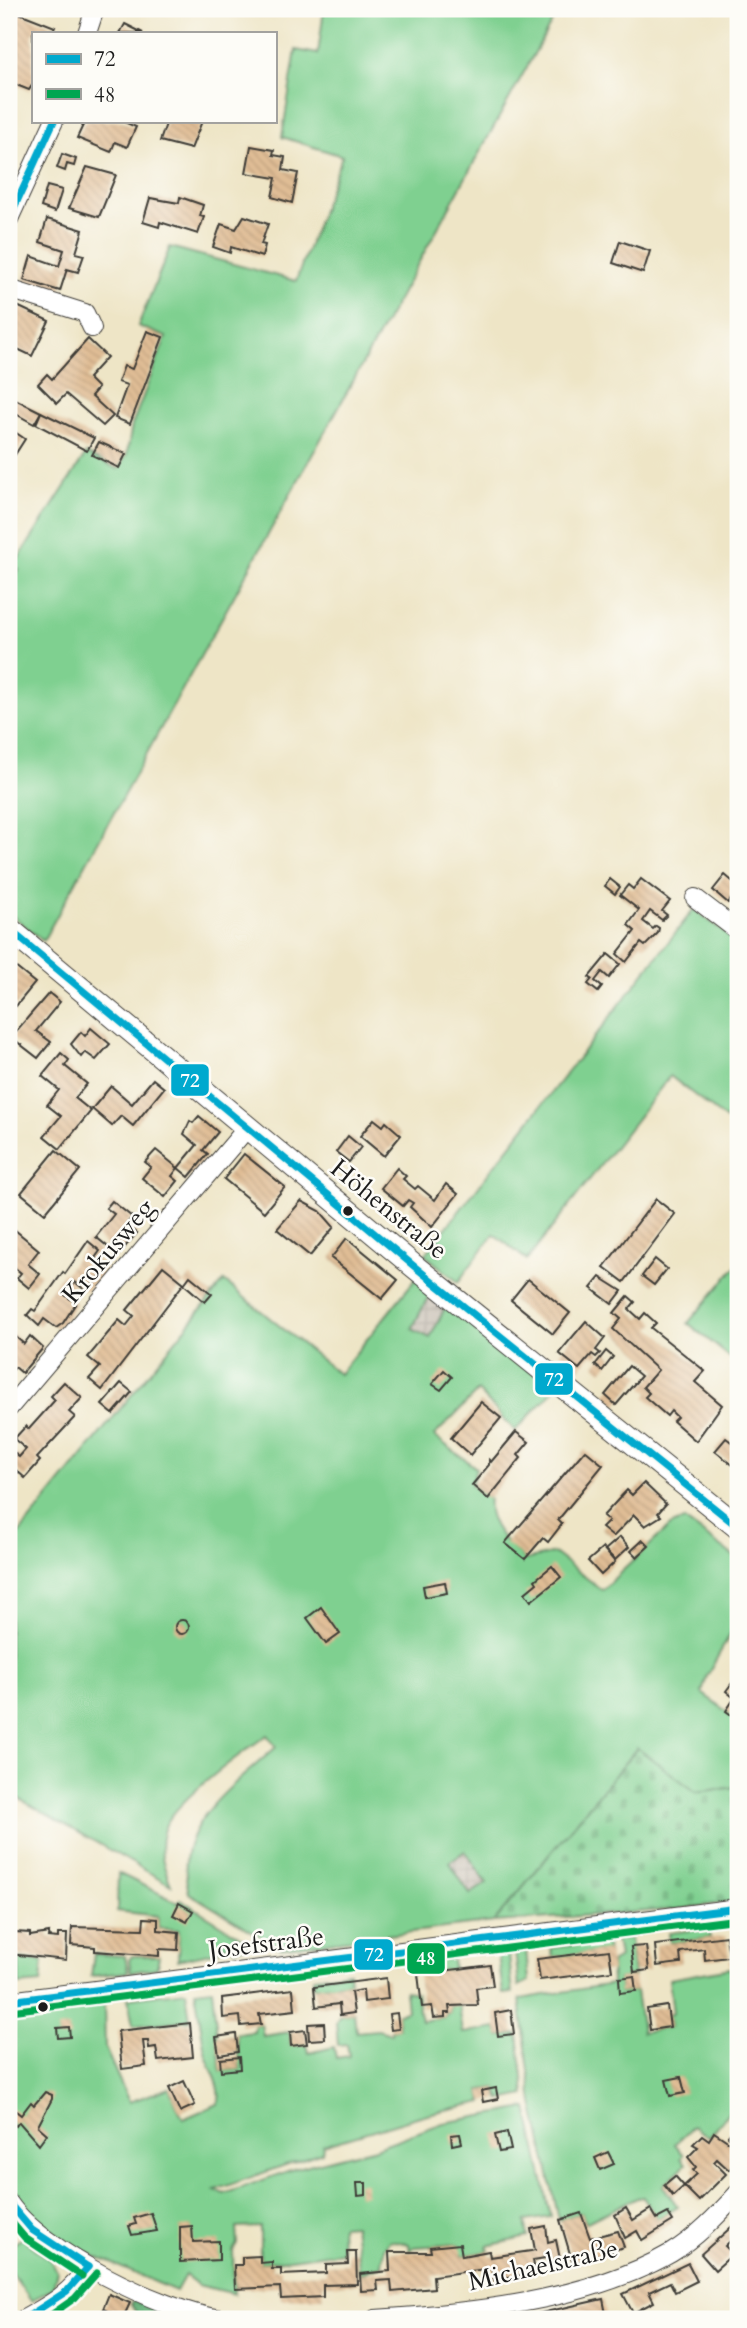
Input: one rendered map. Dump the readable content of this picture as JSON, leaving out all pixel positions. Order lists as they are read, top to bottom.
{
  "streets": {
    "street": [
      "Höhenstraße",
      "Krokusweg",
      "Josefstraße",
      "Michaelstraße"
    ]
  },
  "crossings": [
    ["Höhenstraße", "Krokusweg"]
  ],
  "lines": ["transit line 72", "transit line 48"],
  "legend": ["72", "48"]
}
